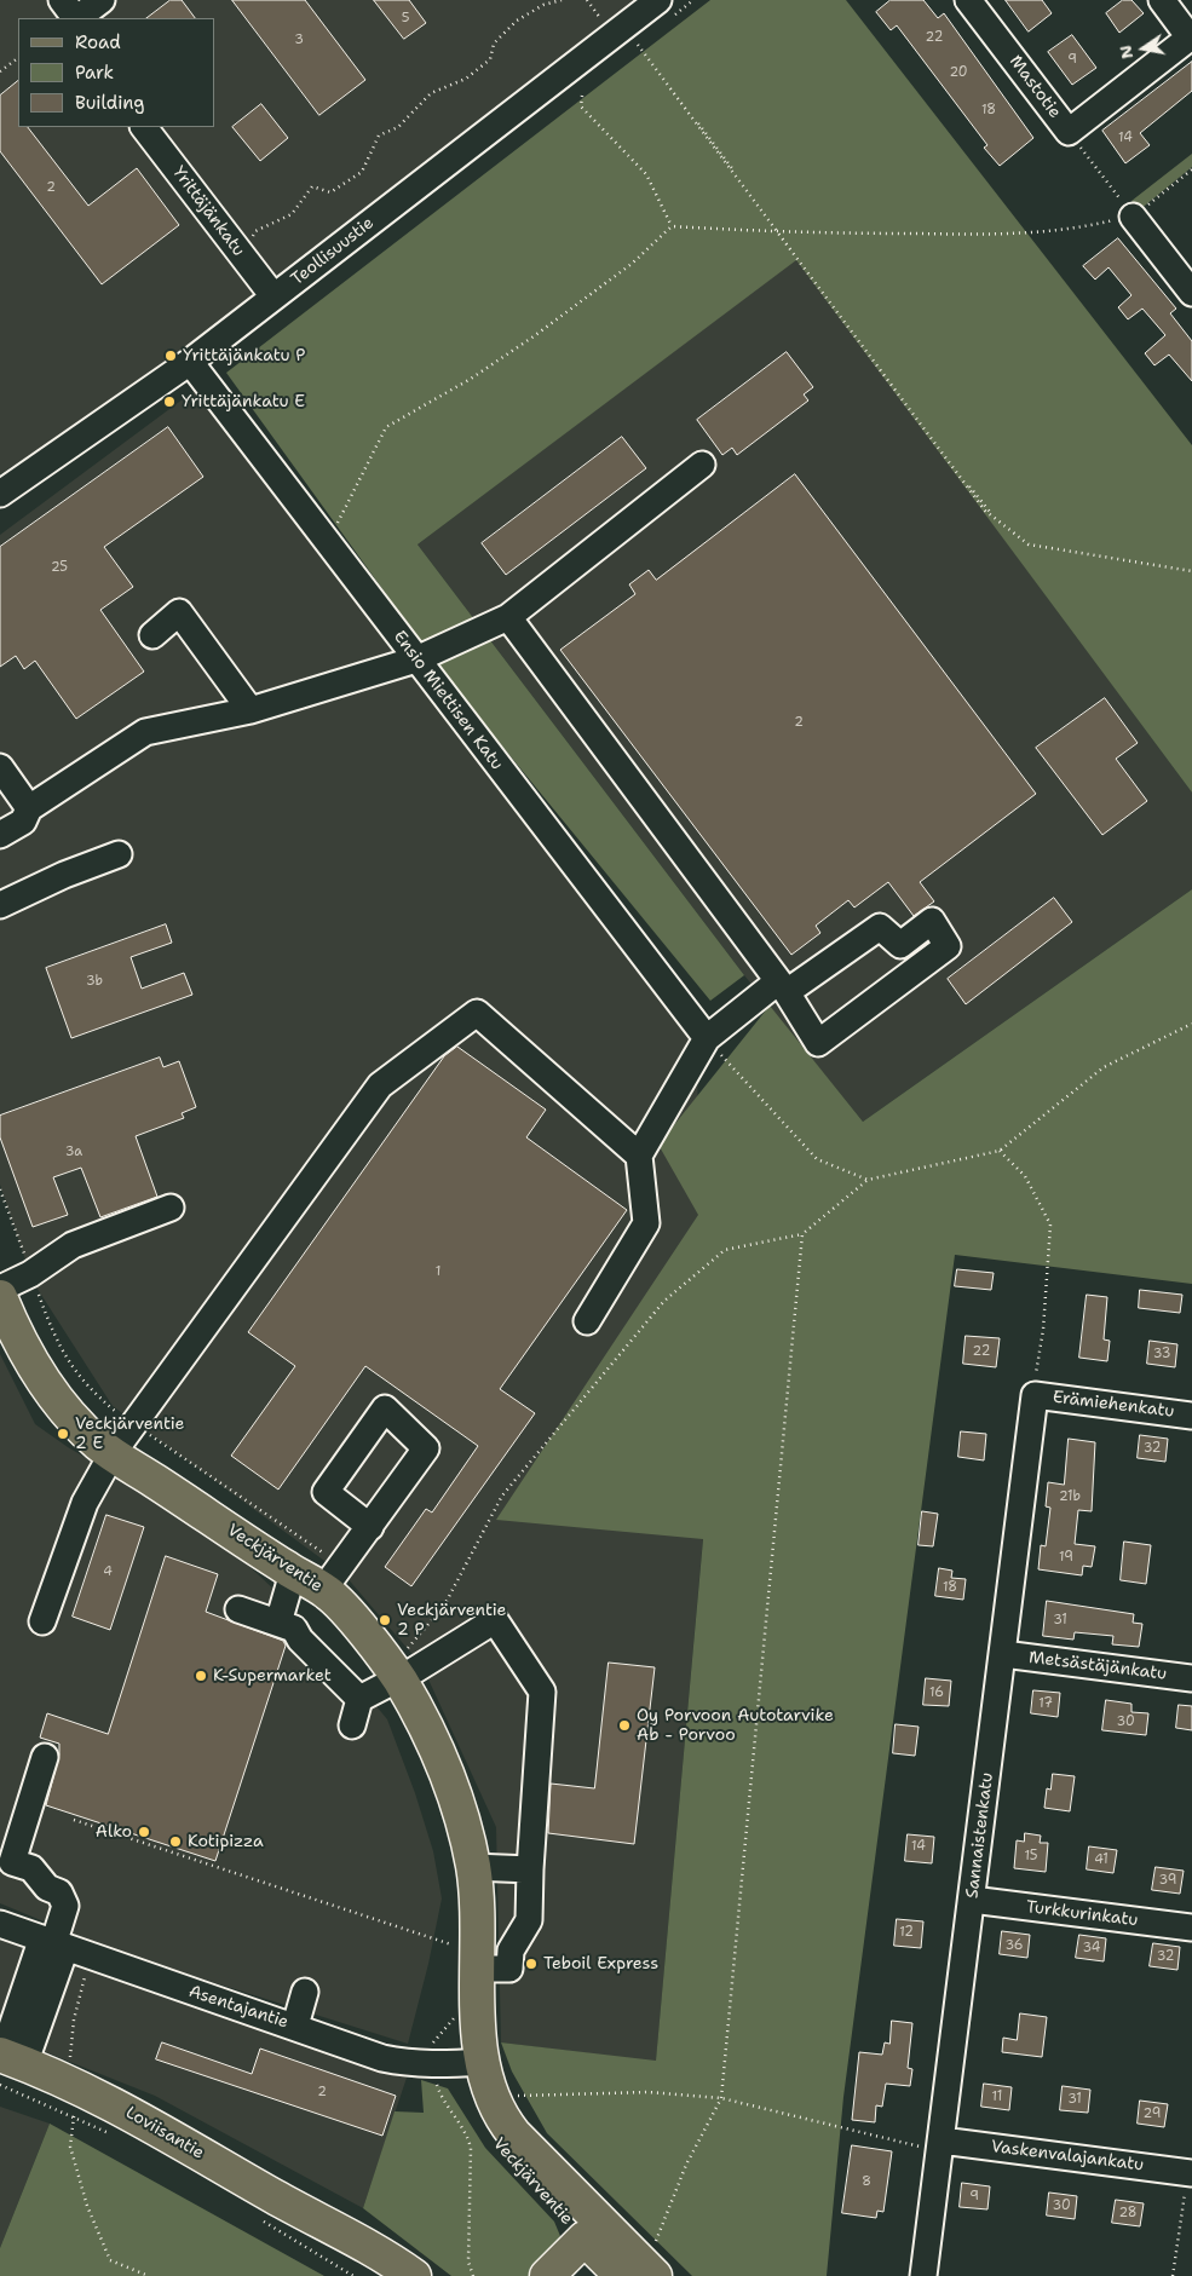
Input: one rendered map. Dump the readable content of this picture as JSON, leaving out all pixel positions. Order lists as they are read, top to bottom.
{
  "streets": {
    "main road": ["Veckjärventie", "Loviisantie"],
    "street": [
      "Mastotie",
      "Yrittäjänkatu",
      "Teollisuustie",
      "Ensio Miettisen Katu",
      "Erämiehenkatu",
      "Metsästäjänkatu",
      "Sannaistenkatu",
      "Turkkurinkatu",
      "Asentajantie",
      "Vaskenvalajankatu"
    ]
  },
  "crossings": [
    ["Yrittäjänkatu", "Teollisuustie"],
    ["Teollisuustie", "Ensio Miettisen Katu"],
    ["Erämiehenkatu", "Sannaistenkatu"],
    ["Veckjärventie", "Asentajantie"],
    ["Metsästäjänkatu", "Sannaistenkatu"],
    ["Sannaistenkatu", "Turkkurinkatu"],
    ["Sannaistenkatu", "Vaskenvalajankatu"]
  ],
  "places": [
    "Yrittäjänkatu P",
    "Yrittäjänkatu E",
    "Veckjärventie 2 E",
    "Veckjärventie 2 P",
    "K-Supermarket",
    "Oy Porvoon Autotarvike Ab - Porvoo",
    "Alko",
    "Kotipizza",
    "Teboil Express"
  ],
  "house_numbers": [
    "5",
    "22",
    "3",
    "9",
    "20",
    "18",
    "14",
    "2",
    "25",
    "2",
    "3b",
    "3a",
    "1",
    "22",
    "33",
    "32",
    "21b",
    "19",
    "4",
    "18",
    "31",
    "16",
    "17",
    "30",
    "14",
    "15",
    "41",
    "39",
    "12",
    "36",
    "34",
    "32",
    "2",
    "11",
    "31",
    "29",
    "8",
    "9",
    "30",
    "28"
  ],
  "legend": ["Road", "Park", "Building"],
  "north": "left"
}
